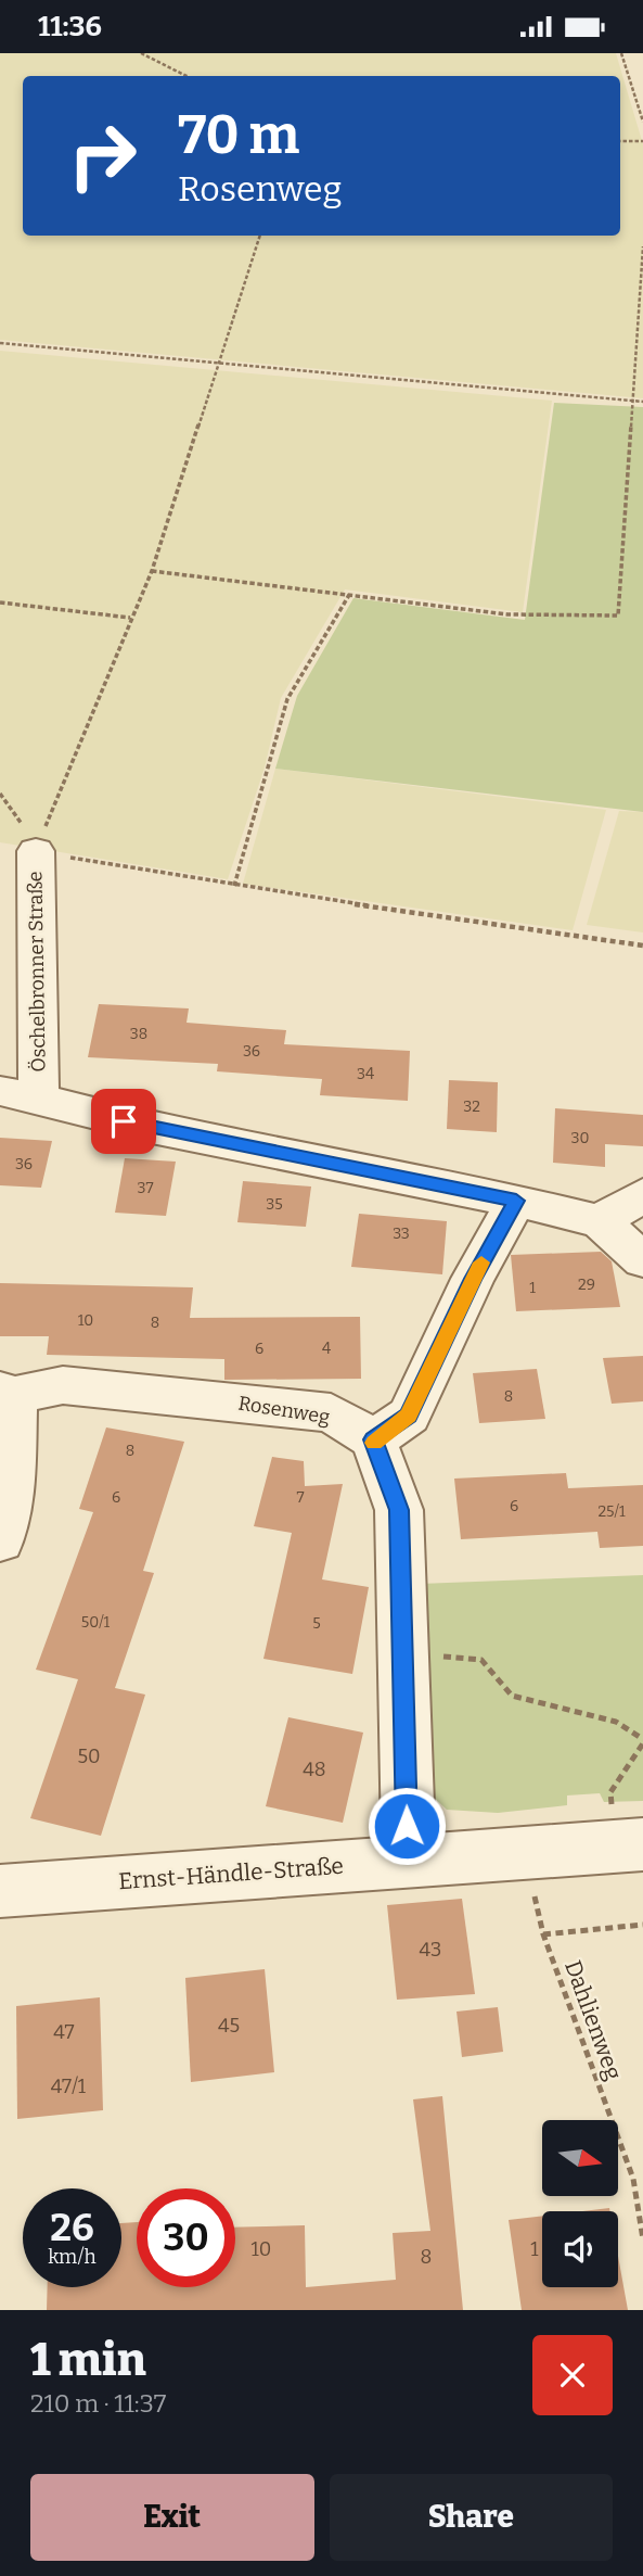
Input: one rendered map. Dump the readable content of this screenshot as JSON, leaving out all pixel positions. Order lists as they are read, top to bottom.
{
  "streets": {
    "street": ["Öschelbronner Straße", "Rosenweg", "Ernst-Händle-Straße"],
    "path": ["Dahlienweg"]
  },
  "crossings": [
    ["Ernst-Händle-Straße", "Dahlienweg"]
  ],
  "house_numbers": [
    "38",
    "36",
    "34",
    "32",
    "30",
    "36",
    "37",
    "35",
    "33",
    "29",
    "1",
    "10",
    "8",
    "6",
    "4",
    "8",
    "8",
    "6",
    "7",
    "6",
    "25/1",
    "50/1",
    "5",
    "50",
    "48",
    "43",
    "45",
    "47",
    "47/1",
    "10",
    "1",
    "8"
  ],
  "north": "right",
  "page": {
    "status": "11:36",
    "turn": ["70 m", "Rosenweg"],
    "speed": "26 km/h",
    "limit": "30",
    "heading": ["1 min", "210 m · 11:37"],
    "buttons": ["Exit", "Share"]
  }
}
